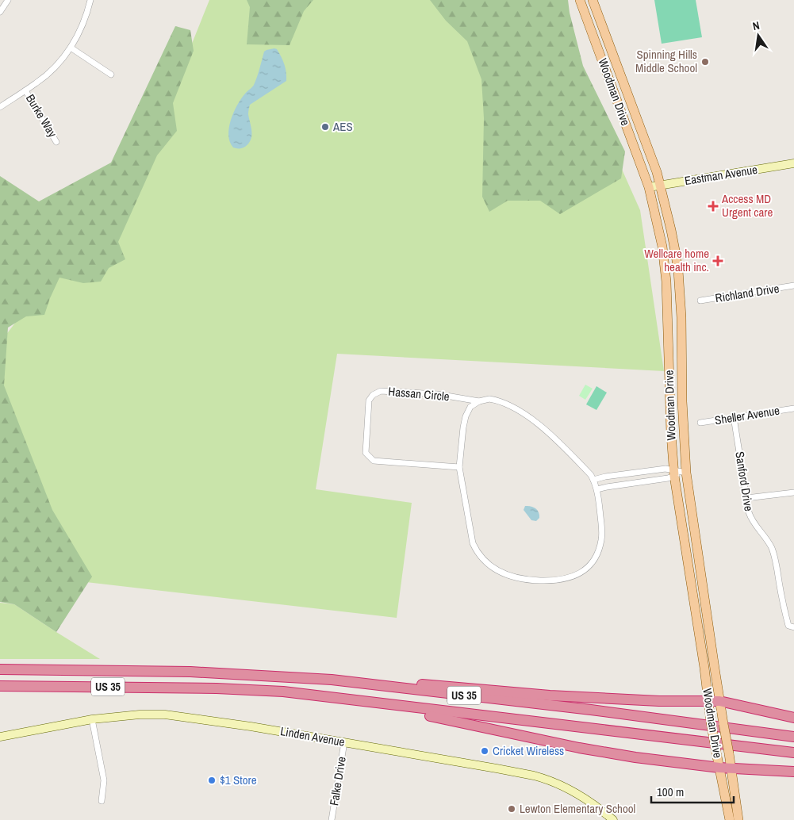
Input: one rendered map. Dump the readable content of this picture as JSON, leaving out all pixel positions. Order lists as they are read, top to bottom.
{
  "streets": {
    "highway": ["US 35"],
    "main road": ["Woodman Drive", "Eastman Avenue", "Linden Avenue"],
    "street": [
      "Burke Way",
      "Richland Drive",
      "Hassan Circle",
      "Sheller Avenue",
      "Sanford Drive",
      "Falke Drive"
    ]
  },
  "crossings": [
    ["Woodman Drive", "Eastman Avenue"],
    ["Sheller Avenue", "Sanford Drive"],
    ["Linden Avenue", "Falke Drive"]
  ],
  "places": {
    "other": [
      "Spinning Hills Middle School",
      "AES",
      "Cricket Wireless",
      "$1 Store",
      "Lewton Elementary School"
    ],
    "health": ["Access MD Urgent care", "Wellcare home health inc."]
  },
  "scale_bar": "100 m",
  "north": "top"
}
